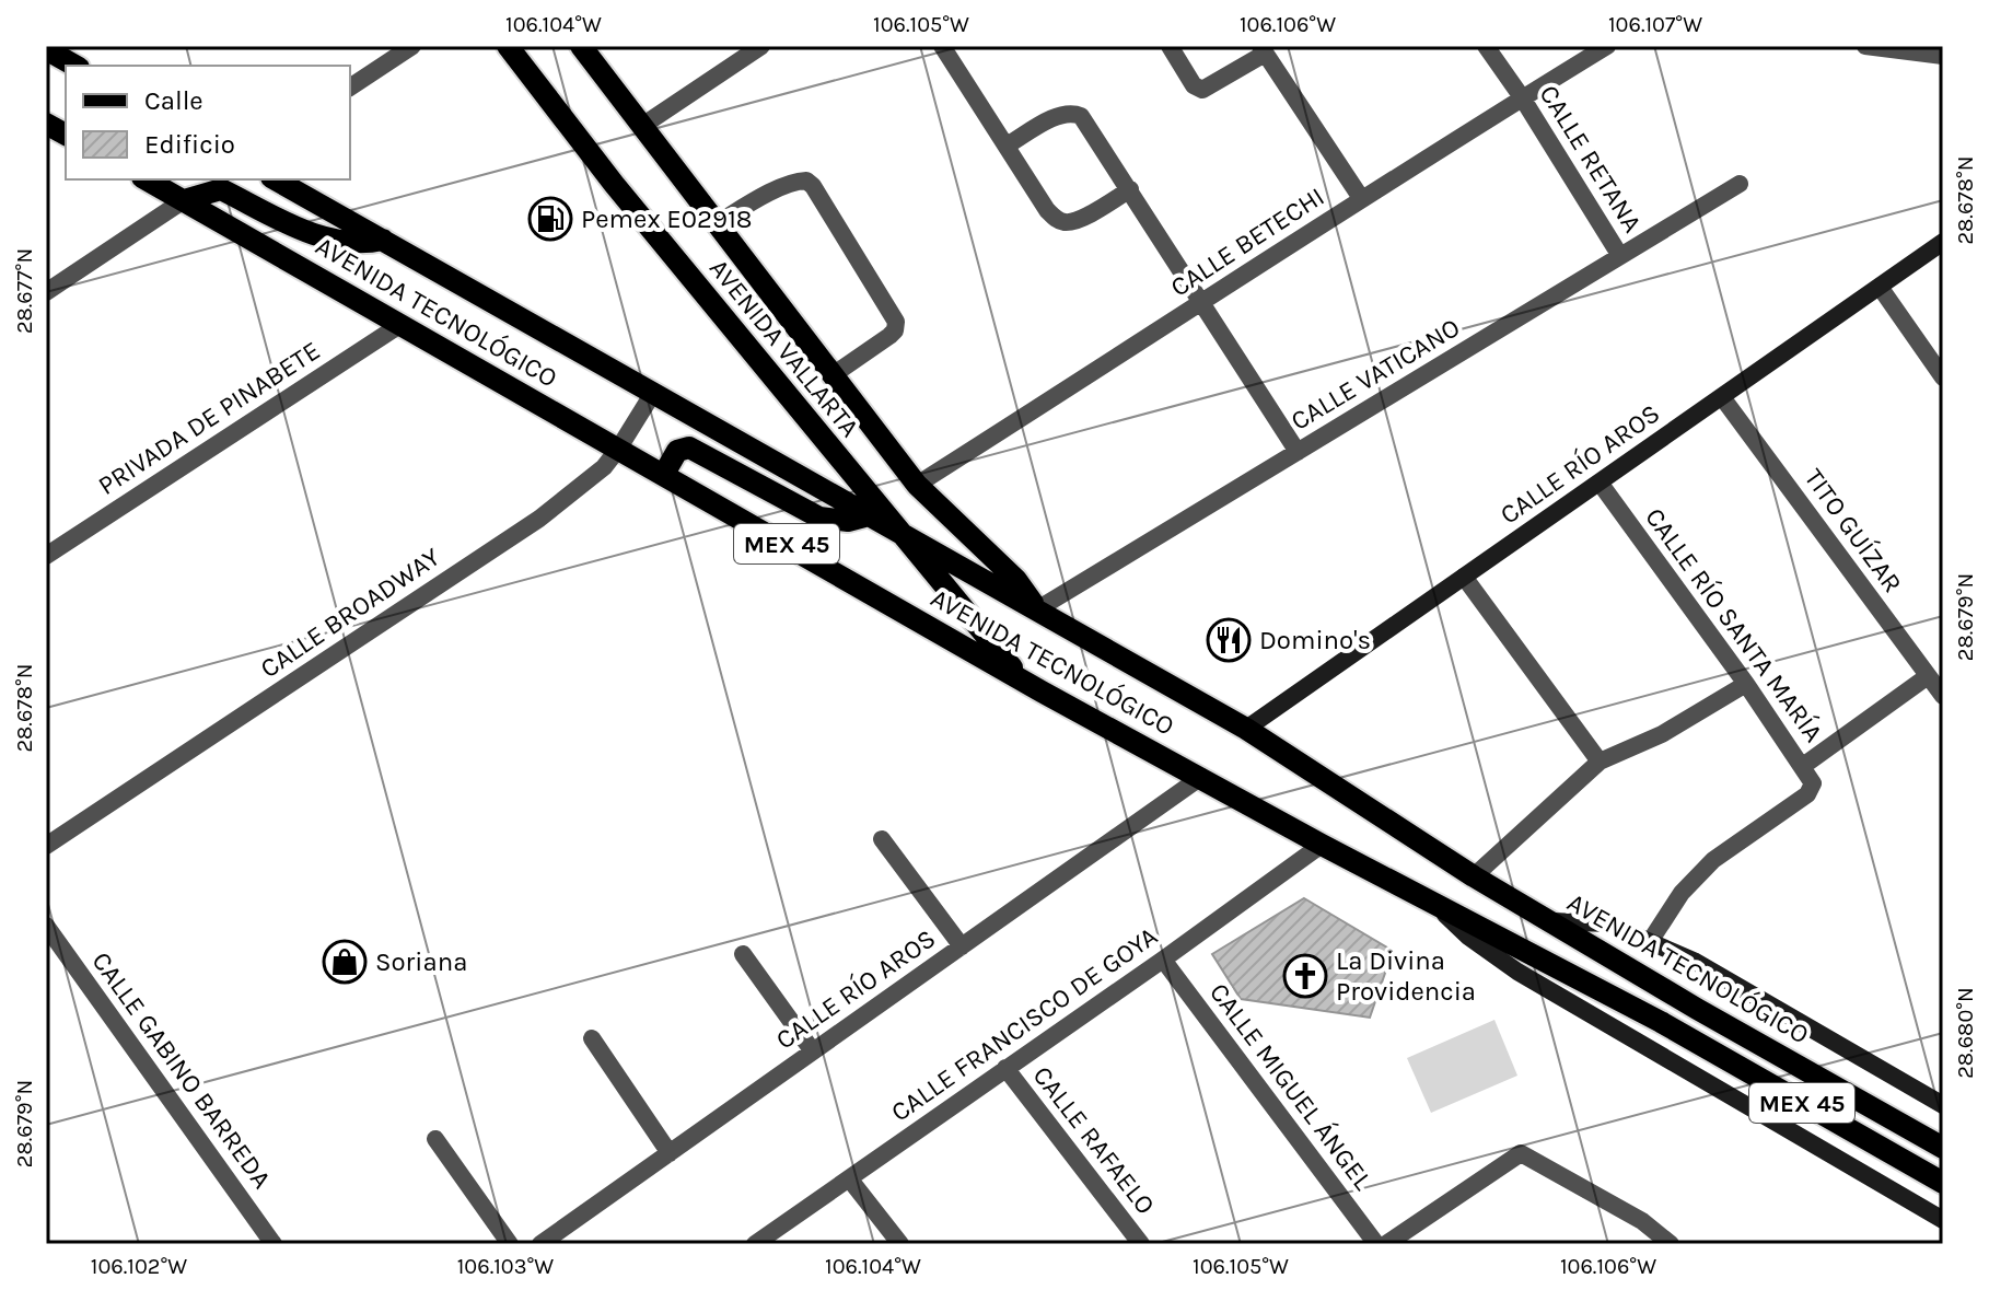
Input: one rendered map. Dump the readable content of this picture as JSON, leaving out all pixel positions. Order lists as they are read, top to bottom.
{
  "streets": {
    "main road": ["AVENIDA TECNOLÓGICO", "AVENIDA VALLARTA", "MEX 45"],
    "street": [
      "CALLE RETANA",
      "CALLE BETECHI",
      "CALLE VATICANO",
      "PRIVADA DE PINABETE",
      "CALLE RÍO AROS",
      "TITO GUÍZAR",
      "CALLE BROADWAY",
      "CALLE RÍO SANTA MARÍA",
      "CALLE FRANCISCO DE GOYA",
      "CALLE GABINO BARREDA",
      "CALLE MIGUEL ÁNGEL",
      "CALLE RAFAELO"
    ]
  },
  "crossings": [
    ["CALLE RETANA", "CALLE BETECHI"],
    ["CALLE RETANA", "CALLE VATICANO"],
    ["CALLE BETECHI", "AVENIDA VALLARTA"],
    ["AVENIDA TECNOLÓGICO", "AVENIDA VALLARTA"],
    ["AVENIDA TECNOLÓGICO", "CALLE VATICANO"],
    ["AVENIDA TECNOLÓGICO", "PRIVADA DE PINABETE"],
    ["AVENIDA TECNOLÓGICO", "CALLE RÍO AROS"],
    ["AVENIDA TECNOLÓGICO", "CALLE BROADWAY"],
    ["AVENIDA TECNOLÓGICO", "CALLE FRANCISCO DE GOYA"],
    ["AVENIDA VALLARTA", "CALLE VATICANO"],
    ["CALLE RÍO AROS", "TITO GUÍZAR"],
    ["CALLE RÍO AROS", "CALLE RÍO SANTA MARÍA"],
    ["CALLE FRANCISCO DE GOYA", "CALLE MIGUEL ÁNGEL"],
    ["CALLE FRANCISCO DE GOYA", "CALLE RAFAELO"]
  ],
  "places": {
    "fuel station": ["Pemex E02918"],
    "restaurant": ["Domino's"],
    "shop": ["Soriana"],
    "church": ["La Divina Providencia"]
  },
  "legend": ["Calle", "Edificio"],
  "coordinates": [
    "106.104°W",
    "106.105°W",
    "106.106°W",
    "106.107°W",
    "28.678°N",
    "28.677°N",
    "28.679°N",
    "28.680°N",
    "106.102°W",
    "106.103°W"
  ]
}
